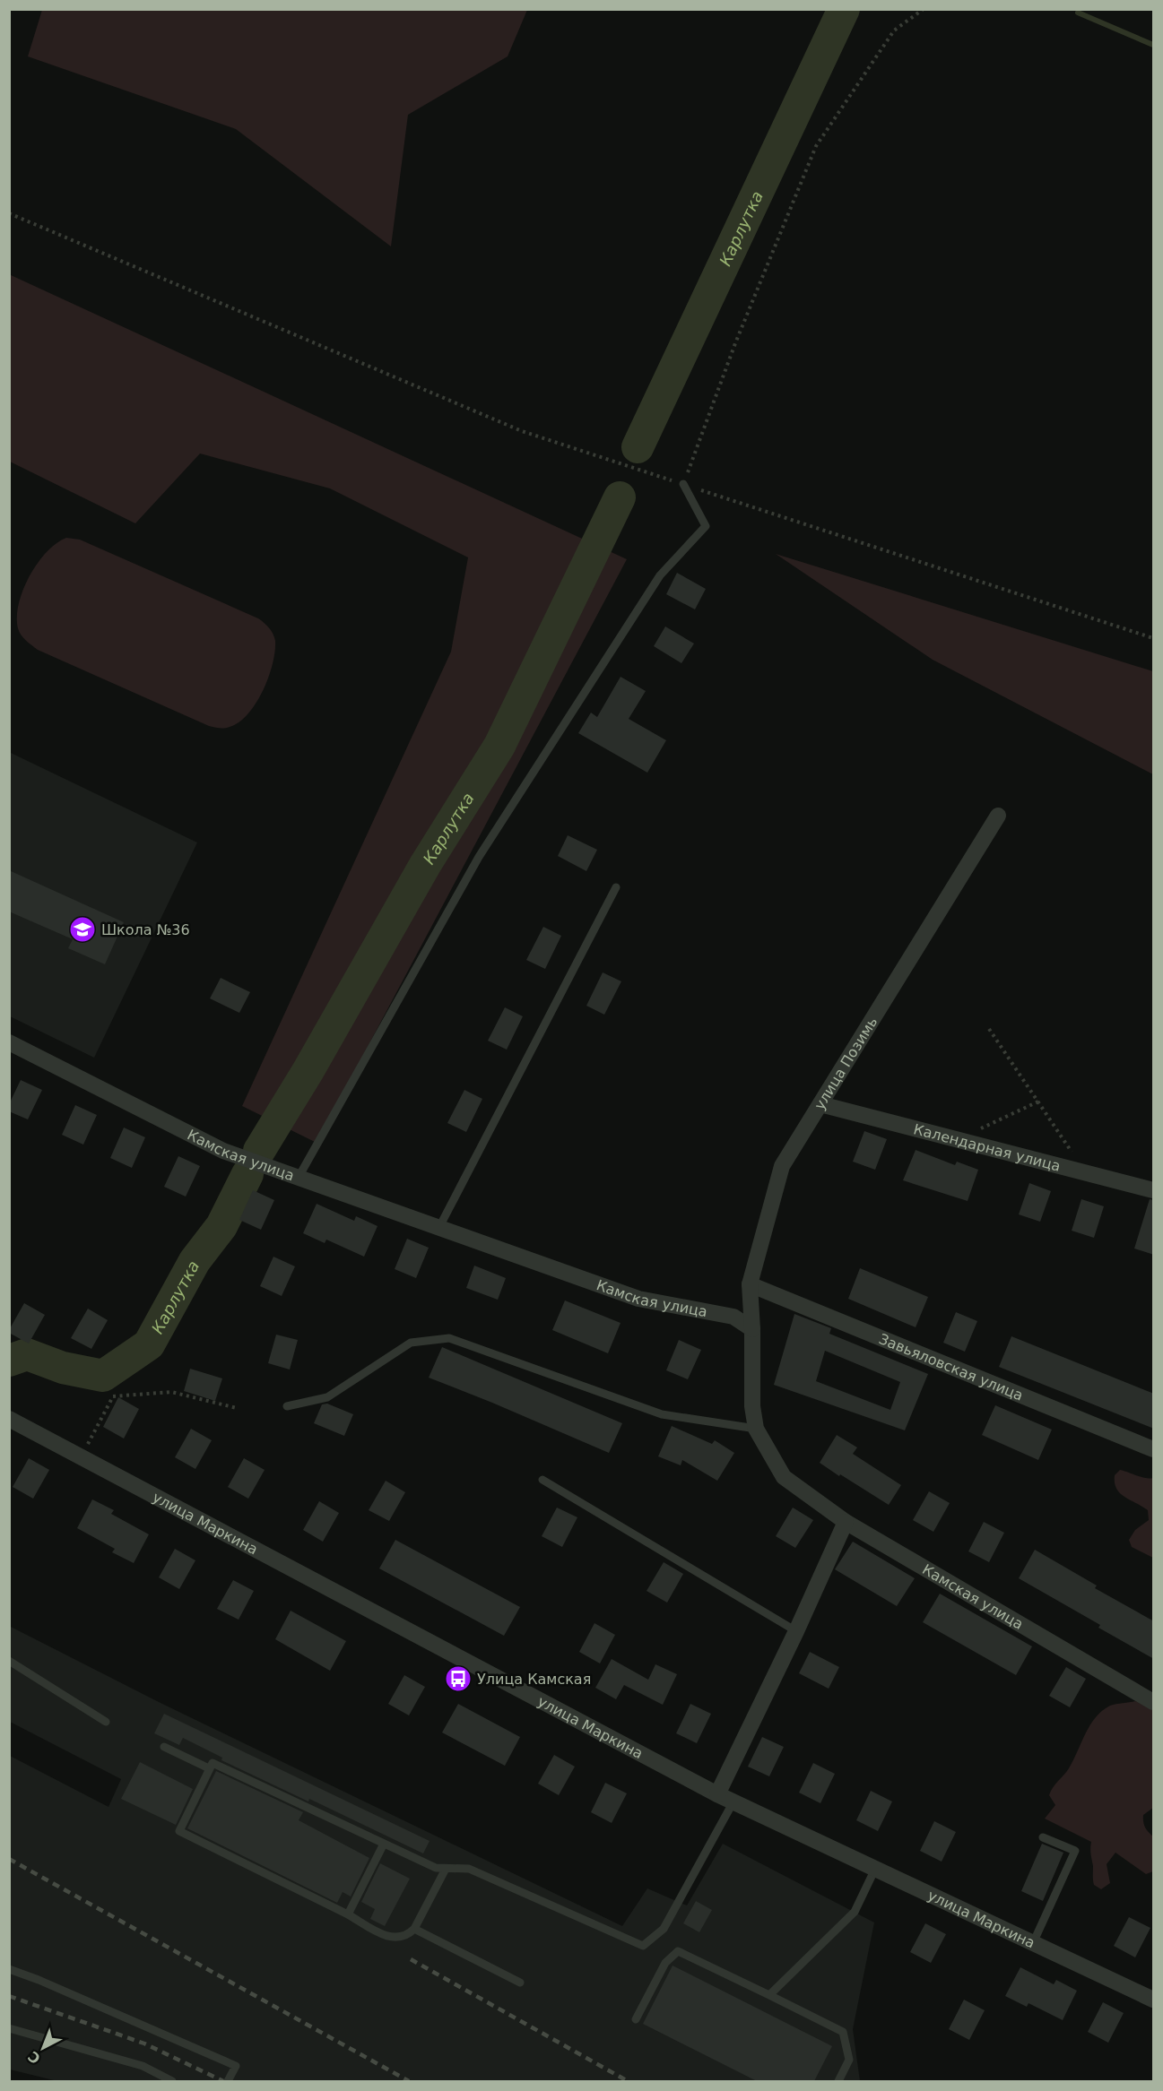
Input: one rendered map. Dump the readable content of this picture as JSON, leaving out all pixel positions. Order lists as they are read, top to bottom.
{
  "streets": {
    "street": [
      "улица Позимь",
      "Календарная улица",
      "Камская улица",
      "Завьяловская улица",
      "улица Маркина"
    ]
  },
  "crossings": [
    ["улица Позимь", "Календарная улица"],
    ["улица Позимь", "Камская улица"],
    ["улица Позимь", "Завьяловская улица"]
  ],
  "water": ["Карлутка"],
  "places": {
    "school or university": ["Школа №36"],
    "bus stop": ["Улица Камская"]
  },
  "north": "bottom left"
}
